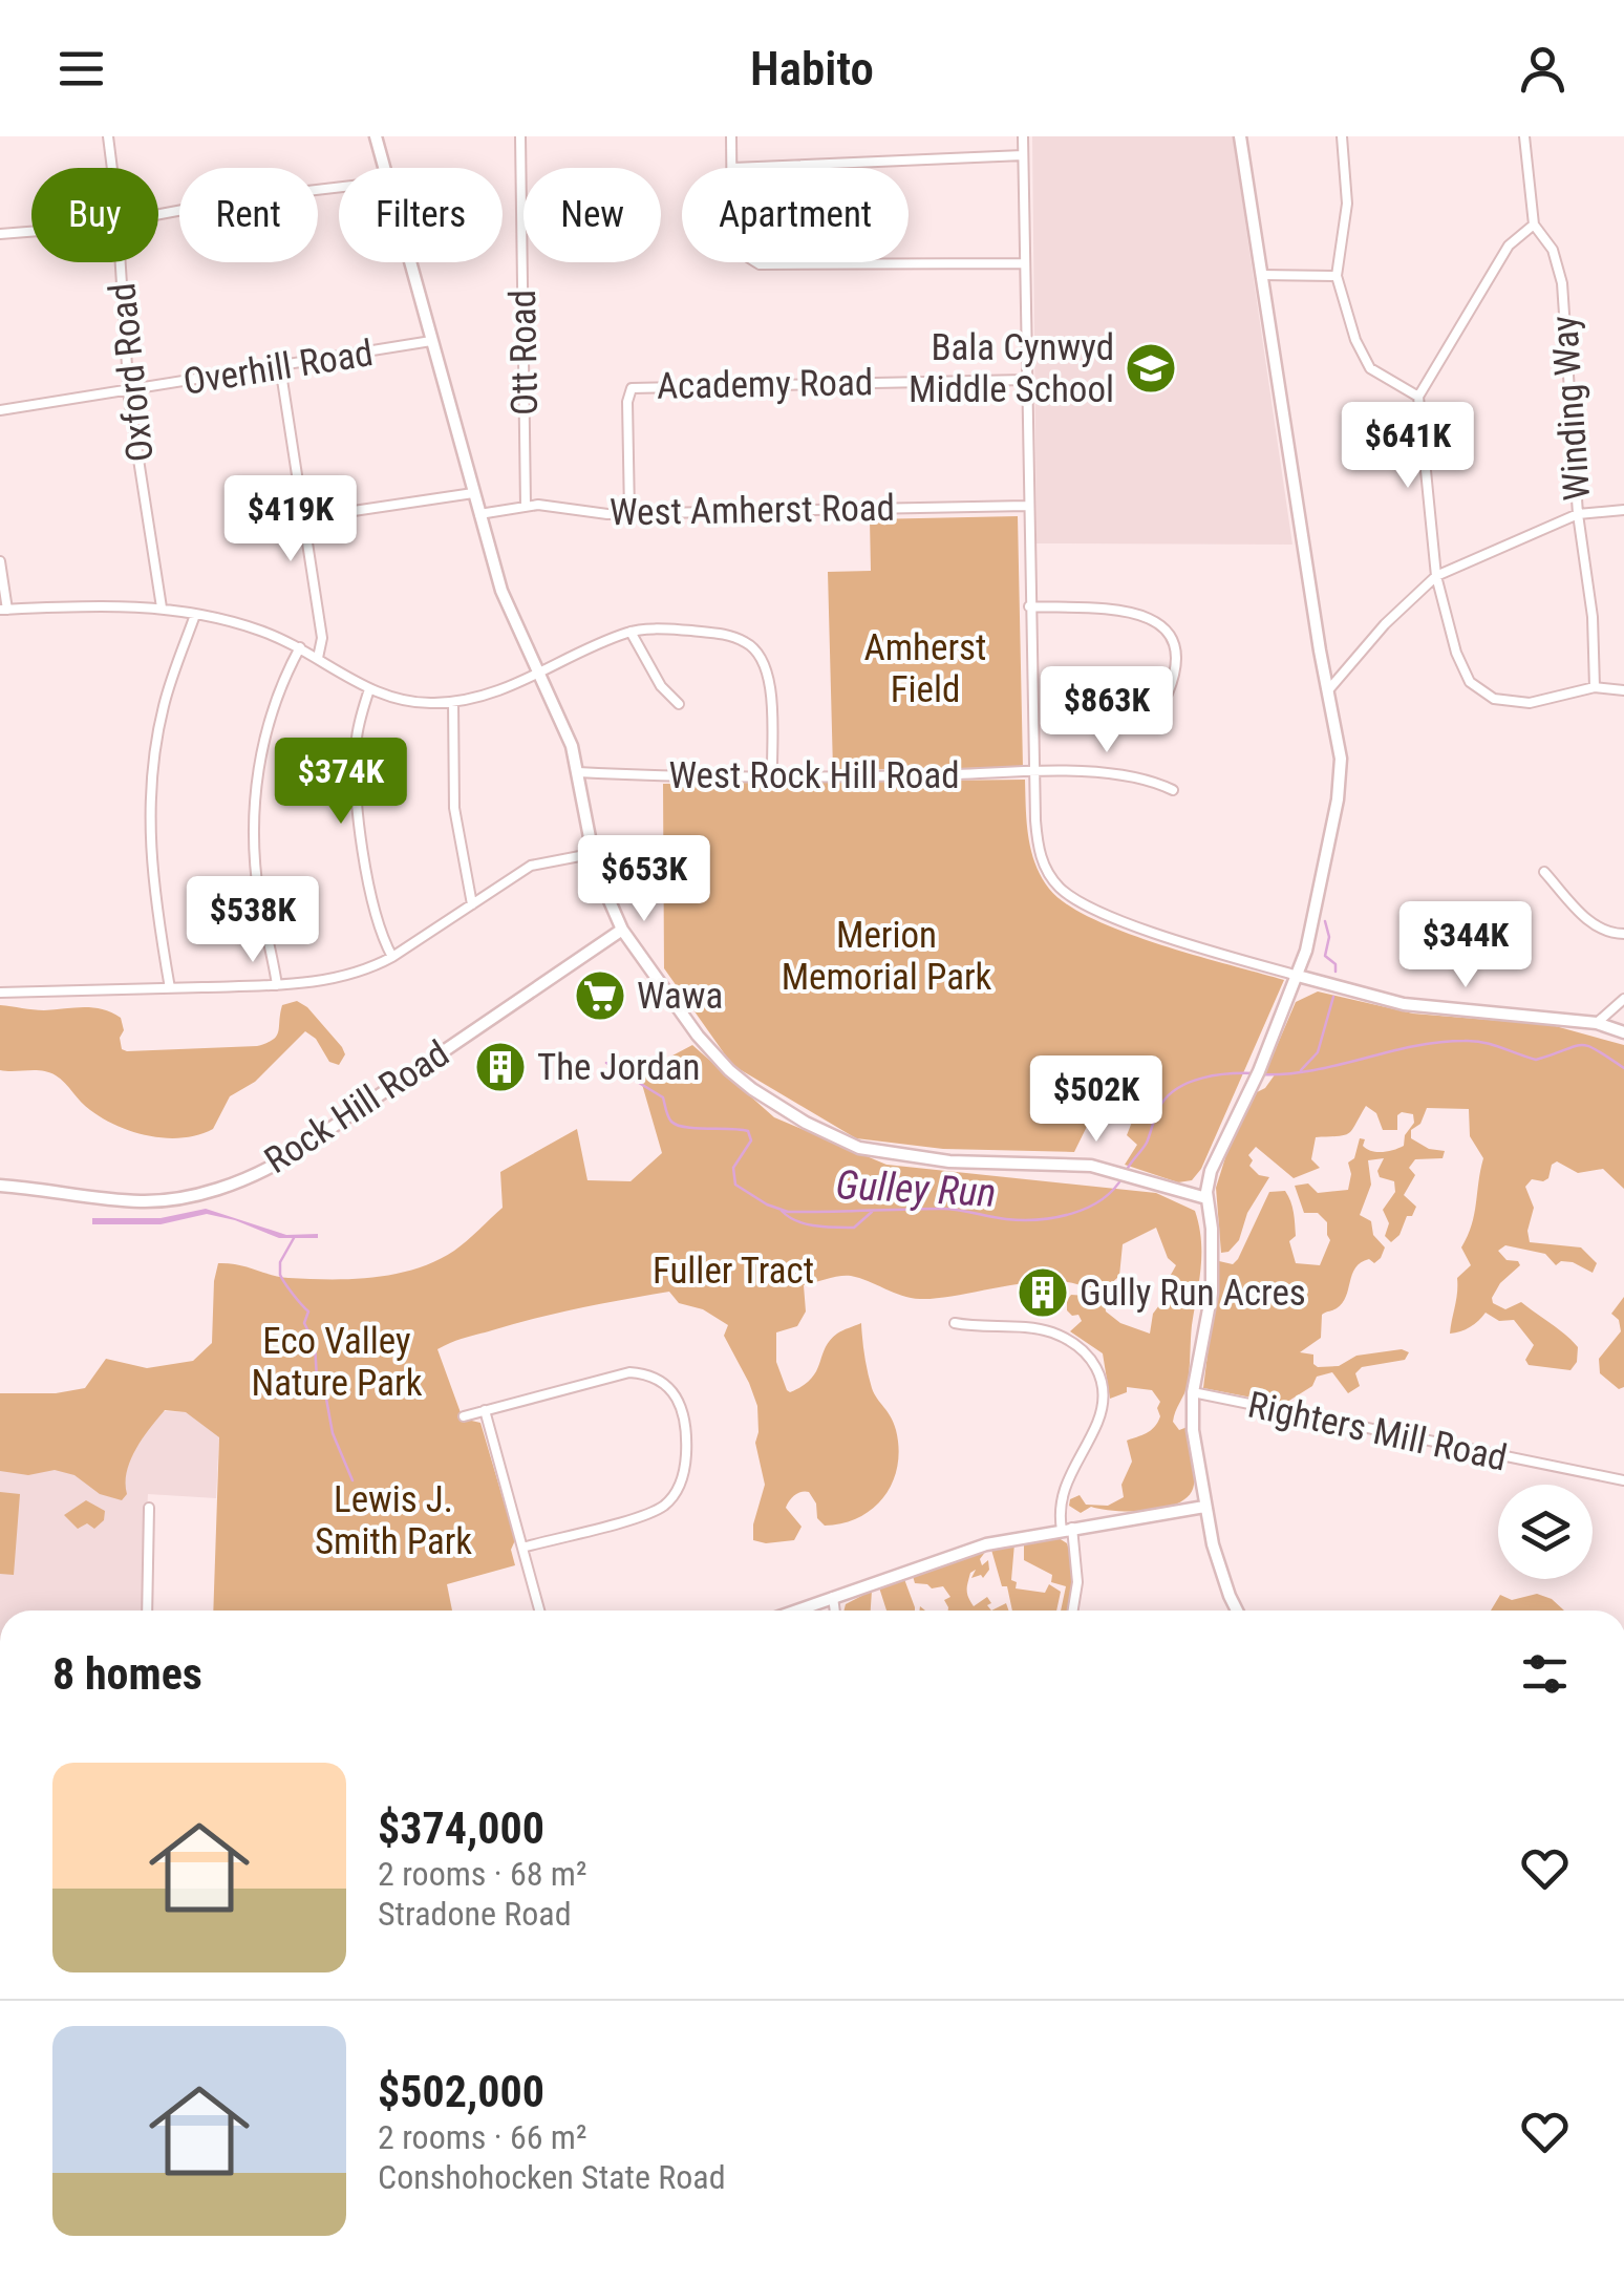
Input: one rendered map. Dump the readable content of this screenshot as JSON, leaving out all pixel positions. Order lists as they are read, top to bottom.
{
  "streets": {
    "main road": ["Rock Hill Road"],
    "street": [
      "Ott Road",
      "Overhill Road",
      "Oxford Road",
      "Academy Road",
      "Winding Way",
      "West Amherst Road",
      "West Rock Hill Road",
      "Righters Mill Road"
    ]
  },
  "crossings": [
    ["Ott Road", "West Amherst Road"],
    ["Overhill Road", "Oxford Road"],
    ["Academy Road", "West Amherst Road"]
  ],
  "water": ["Gulley Run"],
  "parks": [
    "Amherst Field",
    "Merion Memorial Park",
    "Fuller Tract",
    "Eco Valley Nature Park",
    "Lewis J. Smith Park"
  ],
  "places": {
    "school or university": ["Bala Cynwyd Middle School"],
    "supermarket": ["Wawa"],
    "building": ["The Jordan", "Gully Run Acres"]
  },
  "page": {
    "header": "Habito",
    "chip": [
      "Buy",
      "Rent",
      "Filters",
      "New",
      "Apartment"
    ],
    "price": [
      "$641K",
      "$419K",
      "$863K",
      "$374K",
      "$653K",
      "$538K",
      "$344K",
      "$502K"
    ],
    "heading": "8 homes",
    "list": [
      {
        "name": "$374,000",
        "note": "2 rooms · 68 m² · Stradone Road"
      },
      {
        "name": "$502,000",
        "note": "2 rooms · 66 m² · Conshohocken State Road"
      }
    ]
  }
}
